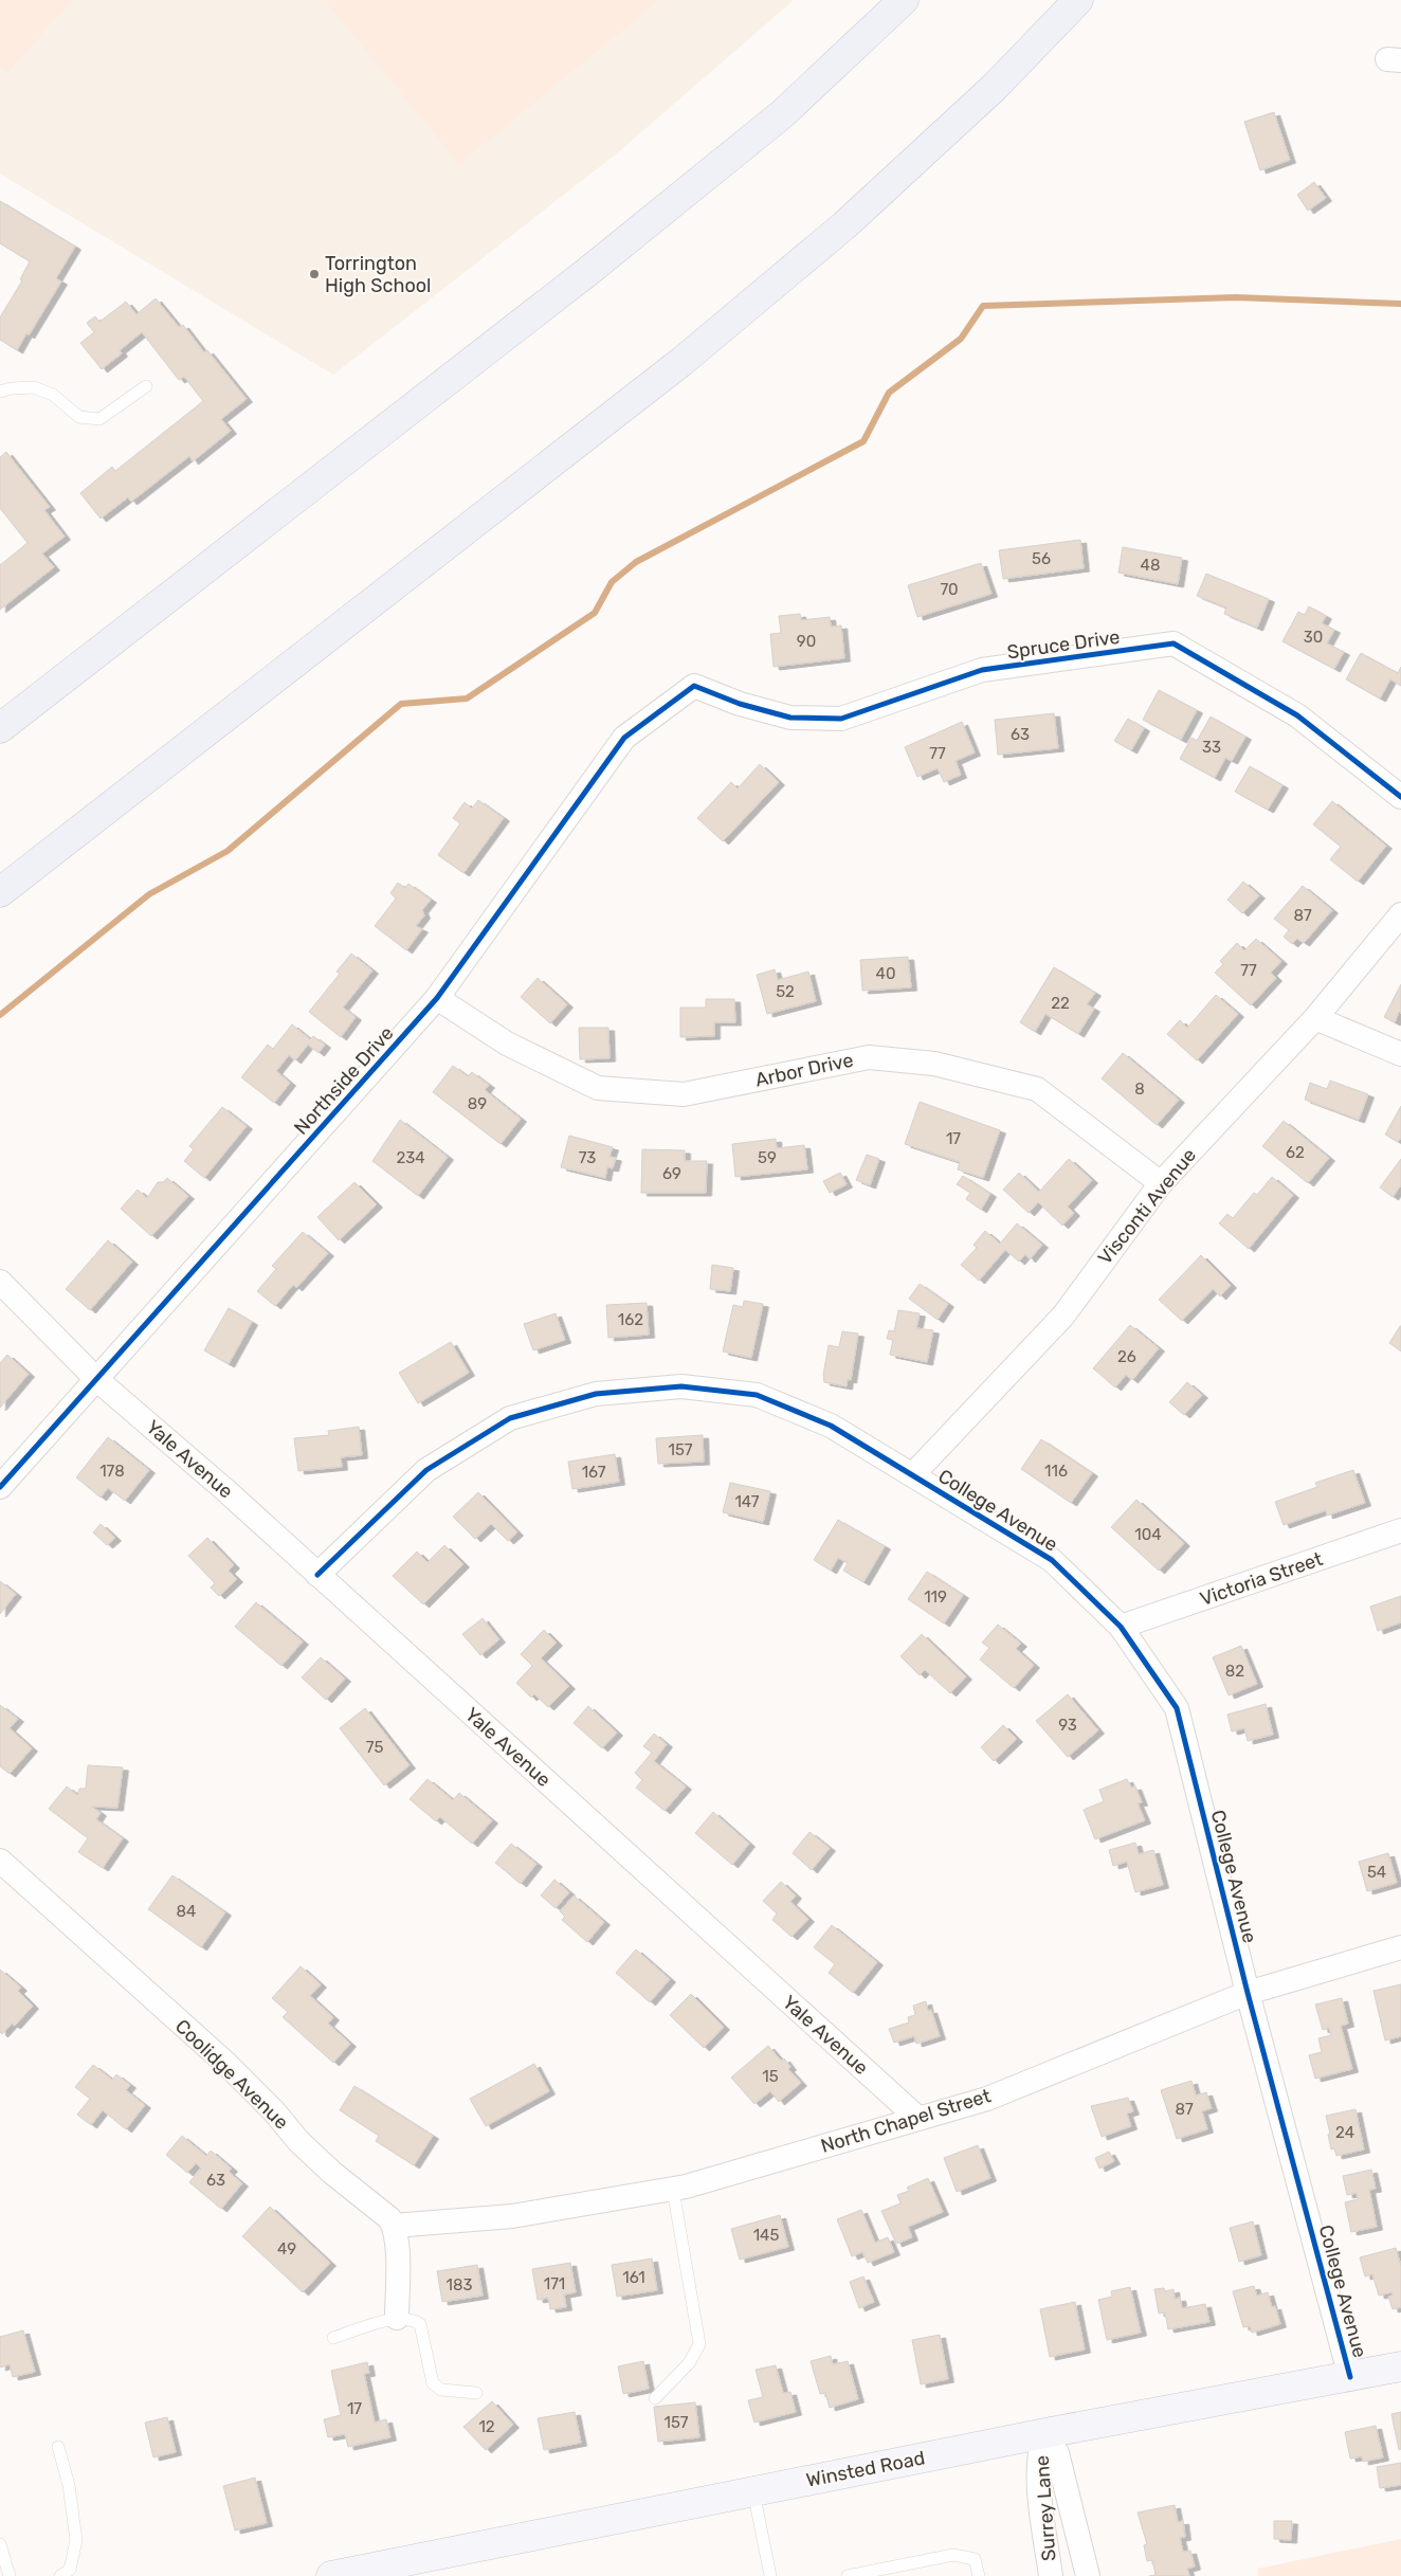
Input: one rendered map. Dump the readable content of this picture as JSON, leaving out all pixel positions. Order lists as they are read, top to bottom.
{
  "streets": {
    "main road": ["Winsted Road"],
    "street": [
      "Spruce Drive",
      "Arbor Drive",
      "Northside Drive",
      "Visconti Avenue",
      "Yale Avenue",
      "College Avenue",
      "Victoria Street",
      "Coolidge Avenue",
      "North Chapel Street",
      "Surrey Lane"
    ]
  },
  "crossings": [
    ["Spruce Drive", "Northside Drive"],
    ["Arbor Drive", "Northside Drive"],
    ["Arbor Drive", "Visconti Avenue"],
    ["Northside Drive", "Yale Avenue"],
    ["Visconti Avenue", "College Avenue"],
    ["Yale Avenue", "College Avenue"],
    ["Yale Avenue", "North Chapel Street"],
    ["College Avenue", "Victoria Street"],
    ["College Avenue", "North Chapel Street"],
    ["College Avenue", "Winsted Road"],
    ["Coolidge Avenue", "North Chapel Street"],
    ["Winsted Road", "Surrey Lane"]
  ],
  "places": ["Torrington High School"],
  "house_numbers": [
    "56",
    "48",
    "70",
    "30",
    "90",
    "63",
    "33",
    "77",
    "87",
    "77",
    "40",
    "52",
    "22",
    "8",
    "89",
    "17",
    "62",
    "234",
    "73",
    "59",
    "69",
    "162",
    "26",
    "157",
    "178",
    "116",
    "167",
    "147",
    "104",
    "119",
    "82",
    "93",
    "75",
    "54",
    "84",
    "15",
    "87",
    "24",
    "63",
    "145",
    "49",
    "161",
    "171",
    "183",
    "17",
    "157",
    "12"
  ]
}
